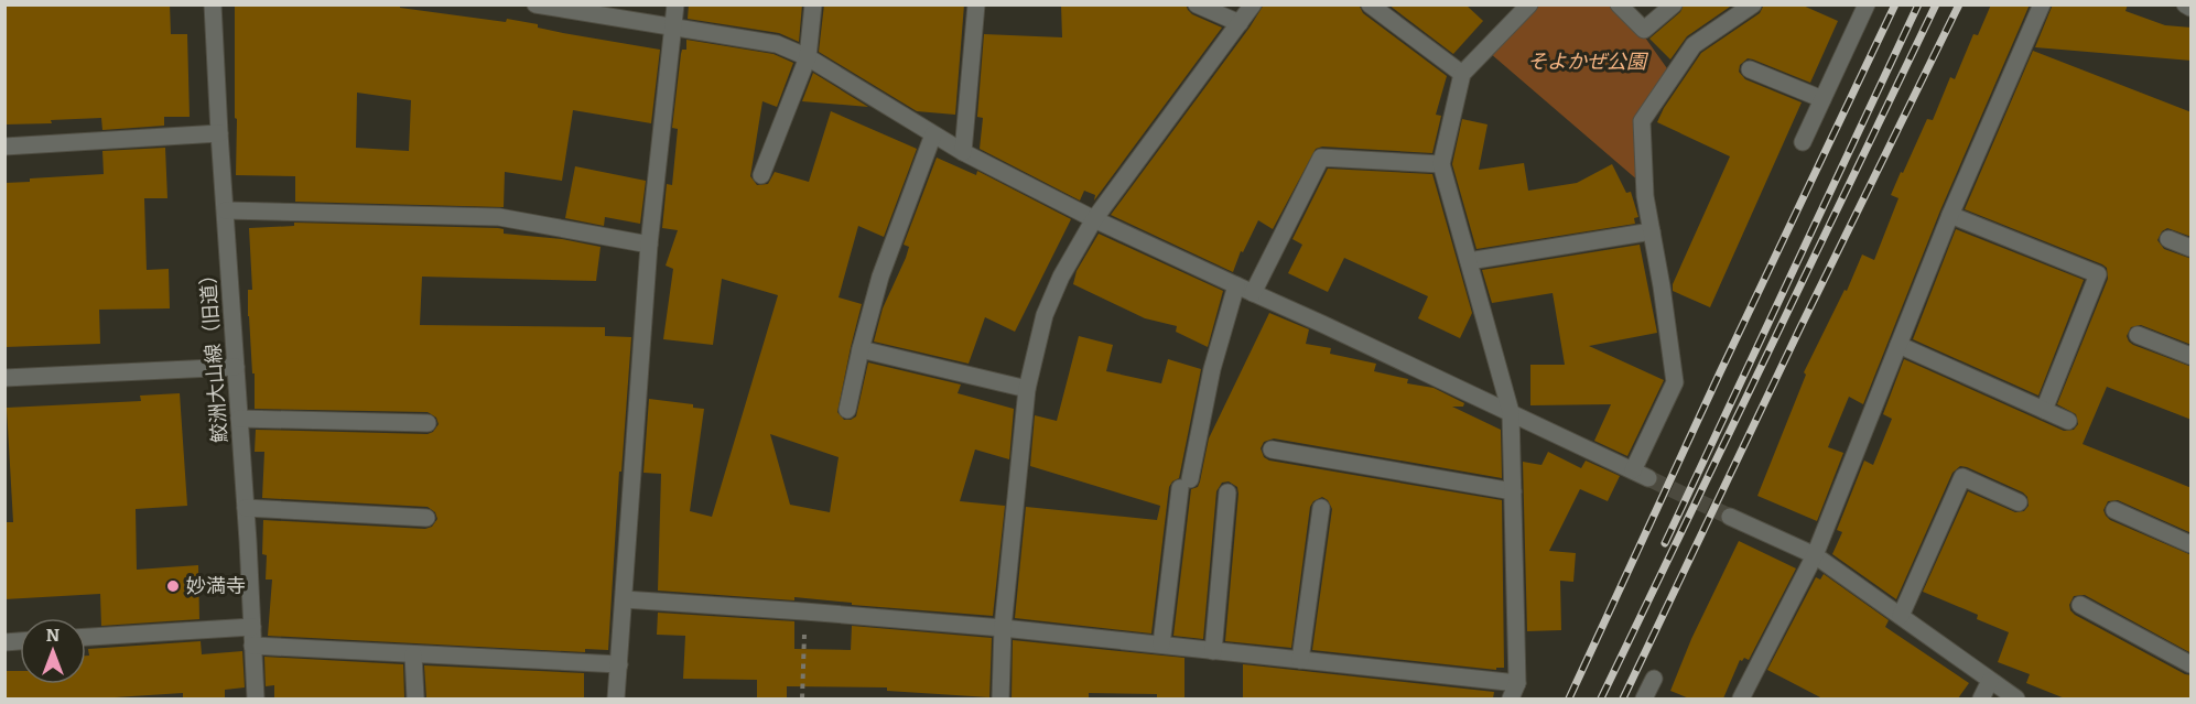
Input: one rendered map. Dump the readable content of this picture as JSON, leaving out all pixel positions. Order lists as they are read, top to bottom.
{
  "streets": {
    "street": ["鮫洲大山線（旧道）"]
  },
  "parks": ["そよかぜ公園"],
  "places": ["妙満寺"],
  "north": "top"
}
